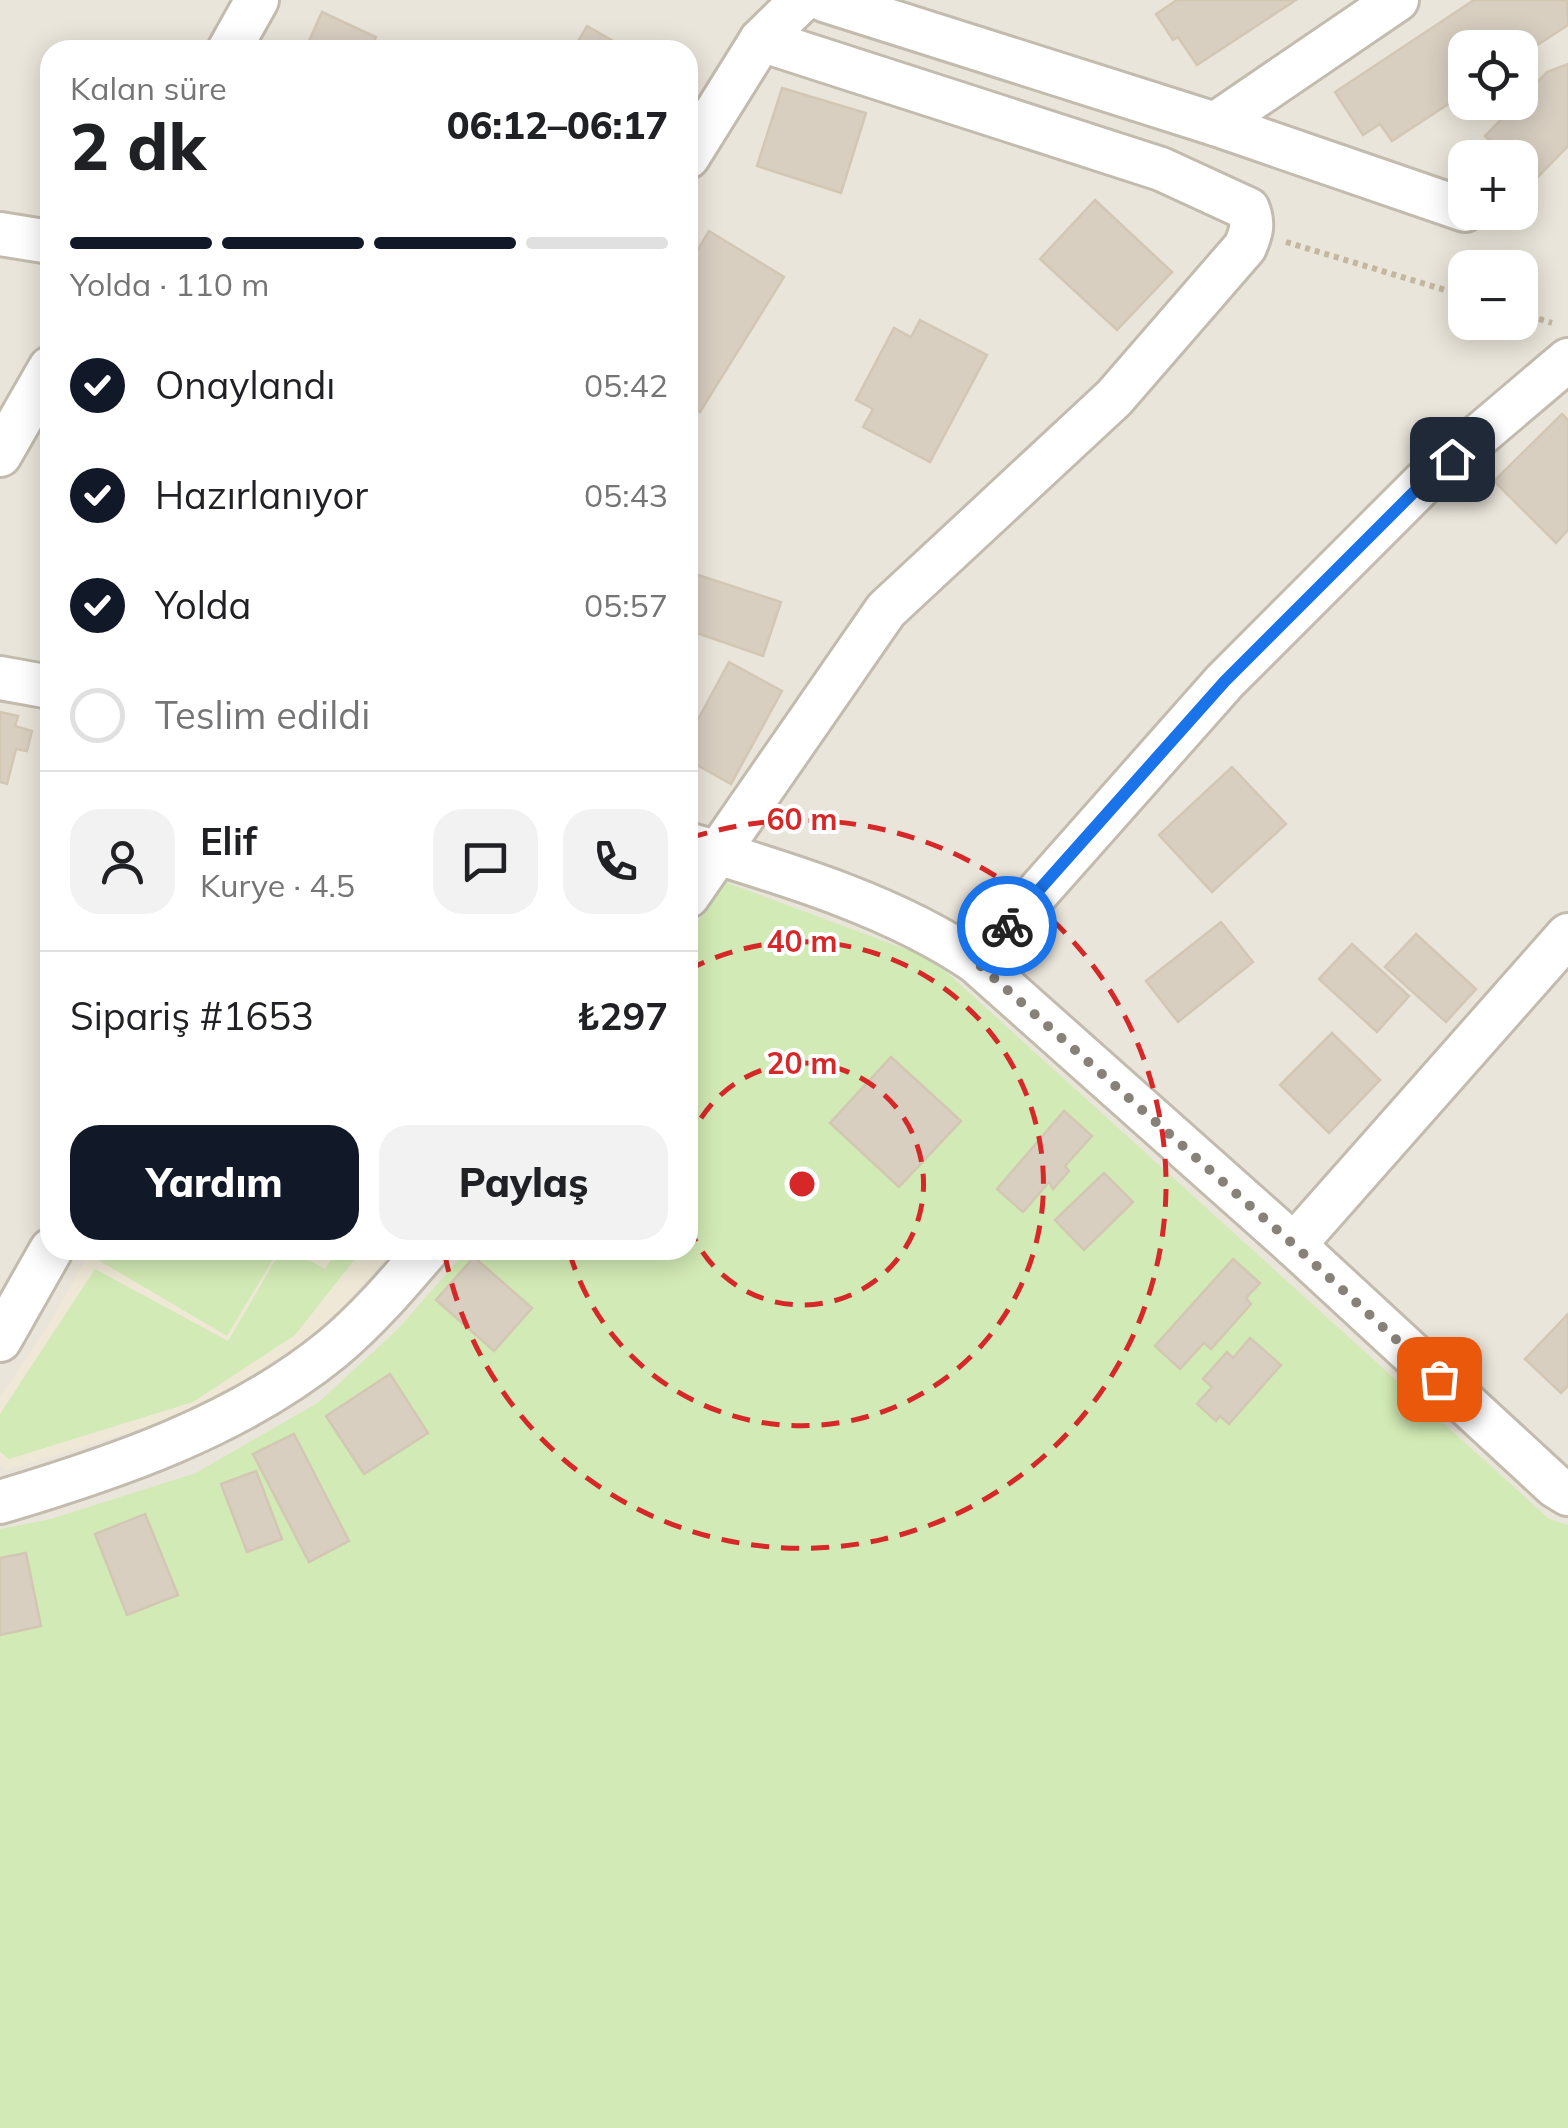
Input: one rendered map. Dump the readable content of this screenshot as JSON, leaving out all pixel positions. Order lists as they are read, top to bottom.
{
  "page": {
    "map_buttons": ["+", "−"],
    "heading": ["2 dk", "Kalan süre", "06:12–06:17"],
    "panel": [
      "Elif",
      "Kurye · 4.5",
      "Sipariş #1653",
      "₺297"
    ],
    "bar": "Yolda · 110 m",
    "list": [
      ["Onaylandı", "05:42"],
      ["Hazırlanıyor", "05:43"],
      ["Yolda", "05:57"],
      "Teslim edildi"
    ],
    "buttons": ["Yardım", "Paylaş"]
  },
  "rings": ["60 m", "40 m", "20 m"]
}
